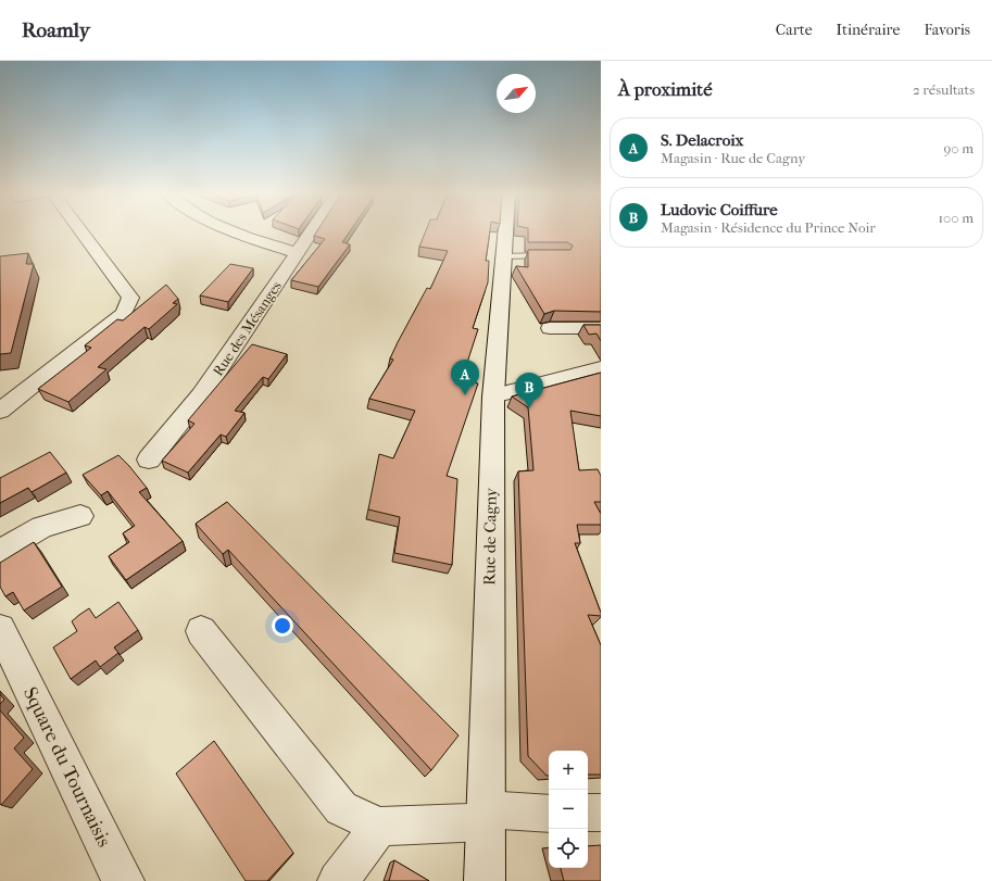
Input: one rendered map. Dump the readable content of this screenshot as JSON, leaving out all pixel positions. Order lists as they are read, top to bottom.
{
  "streets": {
    "street": ["Rue des Mésanges", "Rue de Cagny", "Square du Tournaisis"]
  },
  "north": "top right",
  "page": {
    "header": "Roamly",
    "nav": ["Carte", "Itinéraire", "Favoris"],
    "heading": ["À proximité", "2 résultats"],
    "list": [
      {
        "mark": "A",
        "name": "S. Delacroix",
        "note": "Magasin · Rue de Cagny",
        "value": "90 m"
      },
      {
        "mark": "B",
        "name": "Ludovic Coiffure",
        "note": "Magasin · Résidence du Prince Noir",
        "value": "100 m"
      }
    ],
    "pins": ["A", "B"],
    "map_buttons": ["+", "−"]
  }
}
